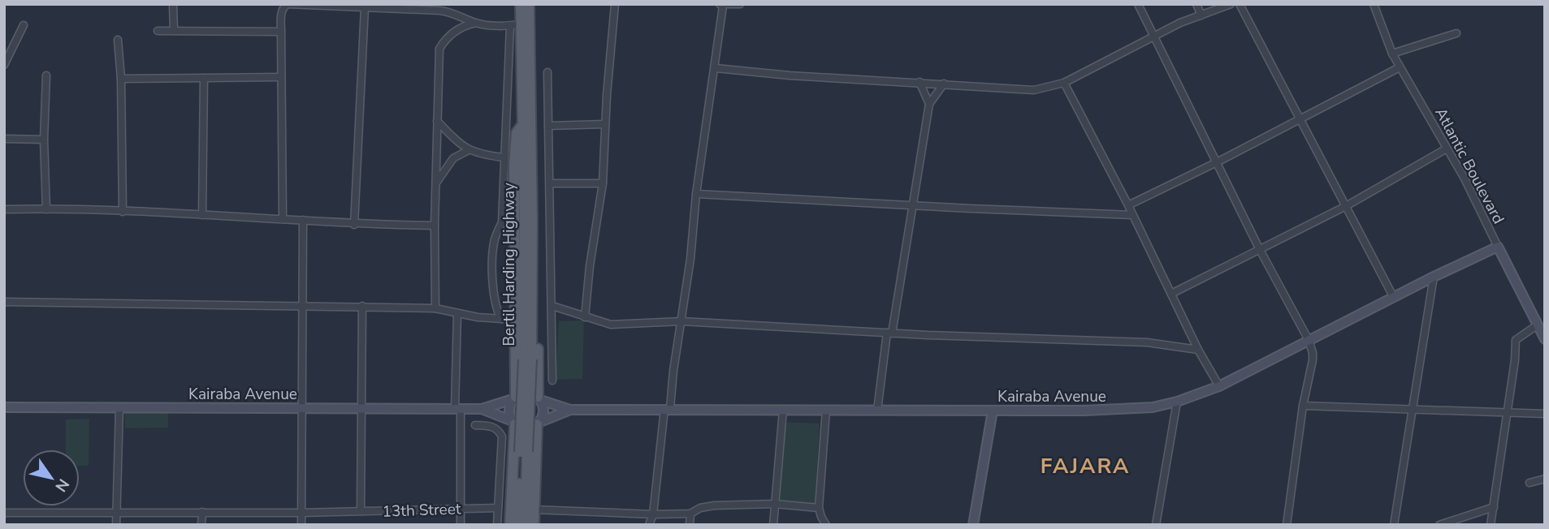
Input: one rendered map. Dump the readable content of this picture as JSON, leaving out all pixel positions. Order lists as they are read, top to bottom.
{
  "streets": {
    "main road": ["Bertil Harding Highway"],
    "street": ["Atlantic Boulevard", "Kairaba Avenue", "13th Street"]
  },
  "crossings": [
    ["Atlantic Boulevard", "Kairaba Avenue"]
  ],
  "districts": ["FAJARA"],
  "north": "bottom right"
}
